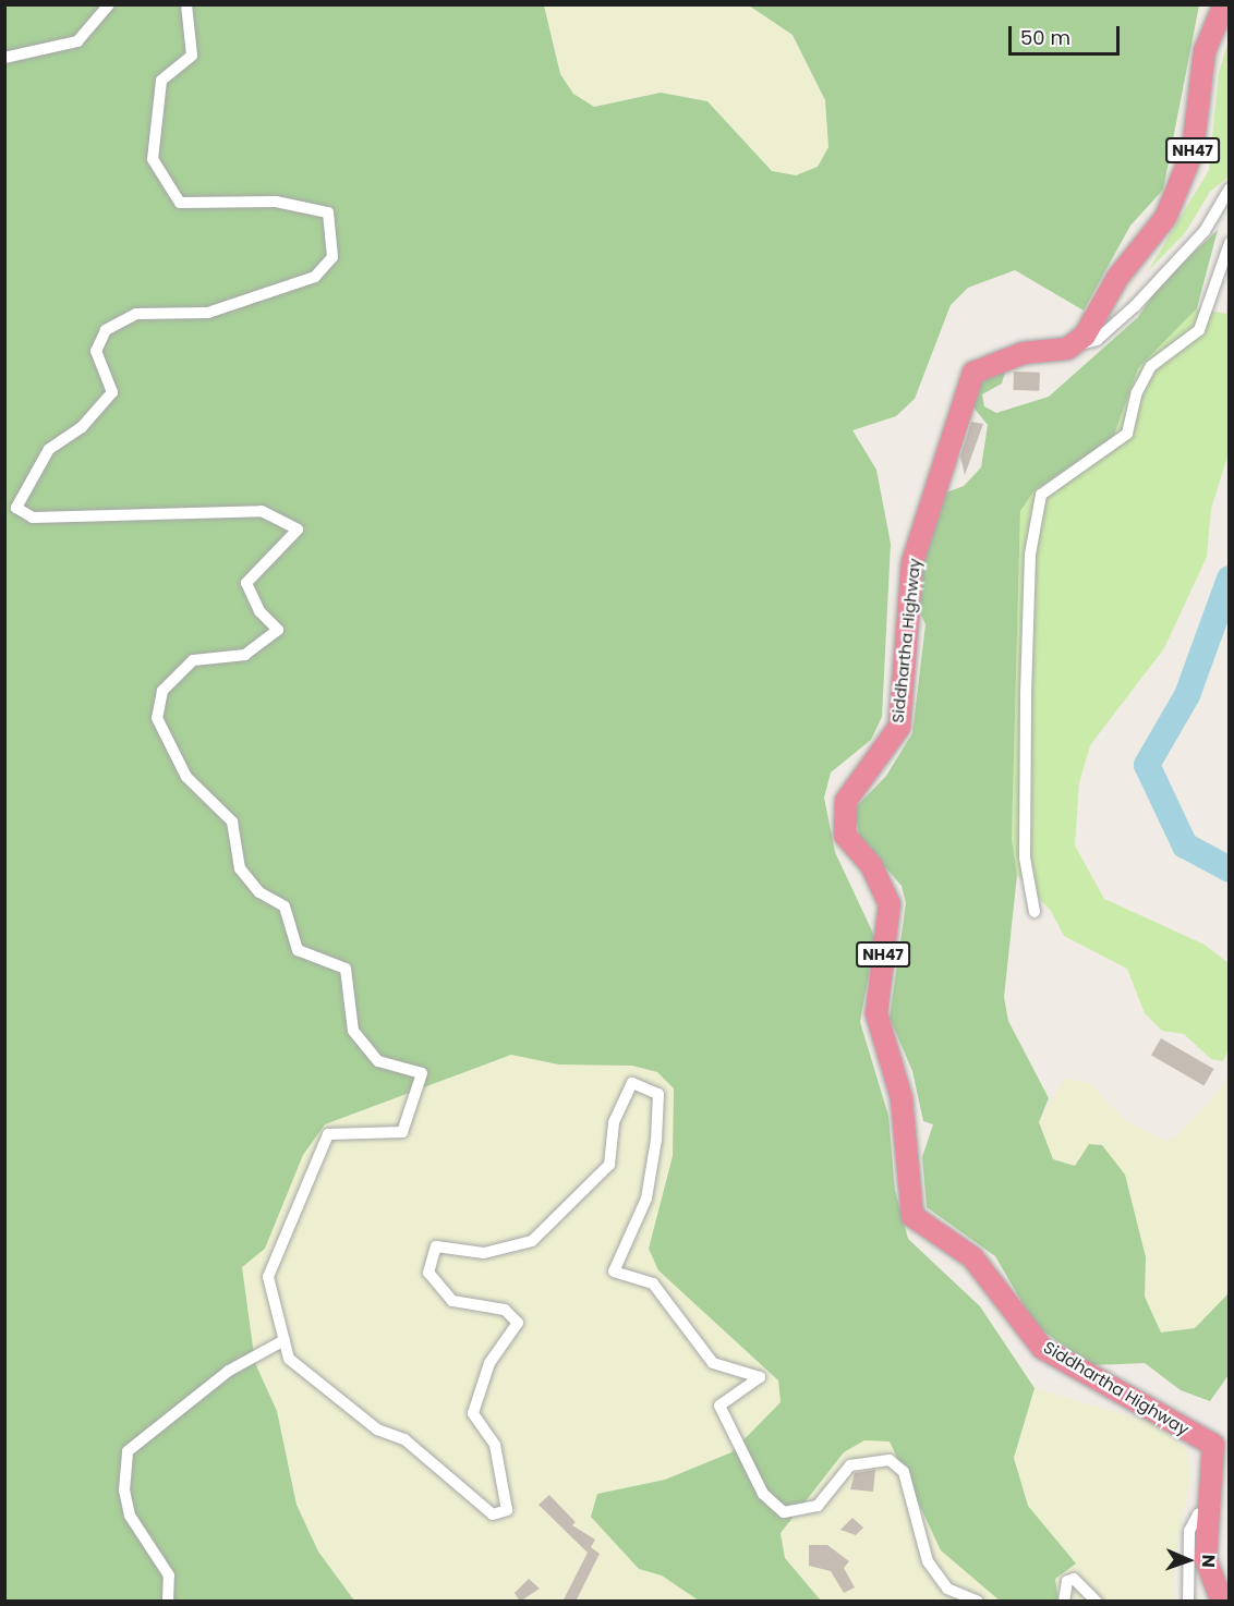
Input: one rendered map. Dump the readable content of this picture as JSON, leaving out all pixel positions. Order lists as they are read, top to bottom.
{
  "streets": {
    "highway": ["NH47", "Siddhartha Highway"]
  },
  "crossings": [
    ["NH47", "Siddhartha Highway"]
  ],
  "scale_bar": "50 m",
  "north": "right"
}
